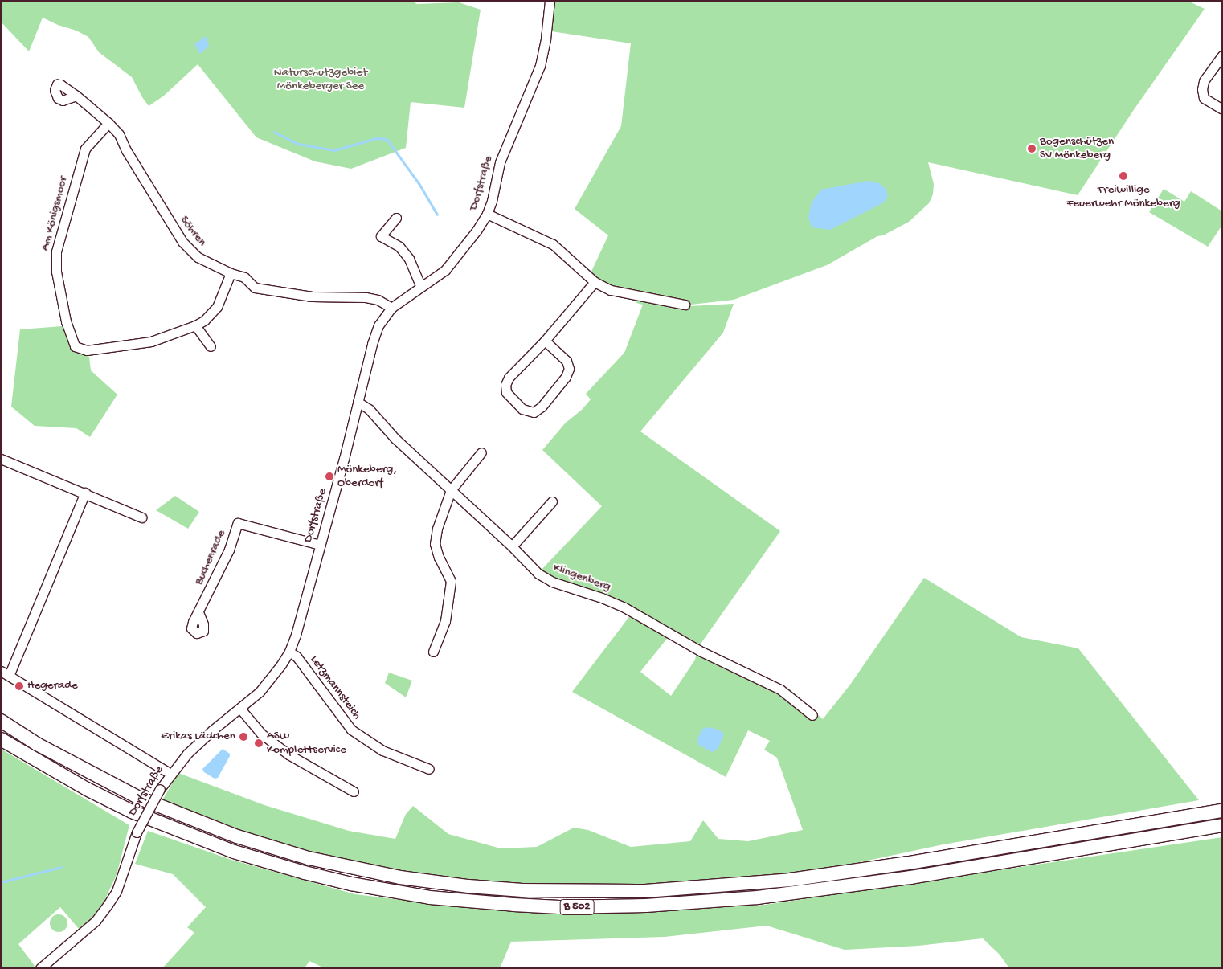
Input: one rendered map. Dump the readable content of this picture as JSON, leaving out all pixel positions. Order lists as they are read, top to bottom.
{
  "streets": {
    "highway": ["B 502"],
    "street": [
      "Dorfstraße",
      "Am Königsmoor",
      "Söhren",
      "Buchenrade",
      "Klingenberg",
      "Letzmannsteich"
    ]
  },
  "crossings": [
    ["Dorfstraße", "Söhren"],
    ["Dorfstraße", "Buchenrade"],
    ["Dorfstraße", "Klingenberg"],
    ["Dorfstraße", "Letzmannsteich"],
    ["Am Königsmoor", "Söhren"]
  ],
  "parks": ["Naturschutzgebiet Mönkeberger See"],
  "places": [
    "Bogenschützen SV Mönkeberg",
    "Freiwillige Feuerwehr Mönkeberg",
    "Mönkeberg, Oberdorf",
    "Hegerade",
    "Erikas Lädchen",
    "ASW Komplettservice"
  ]
}
